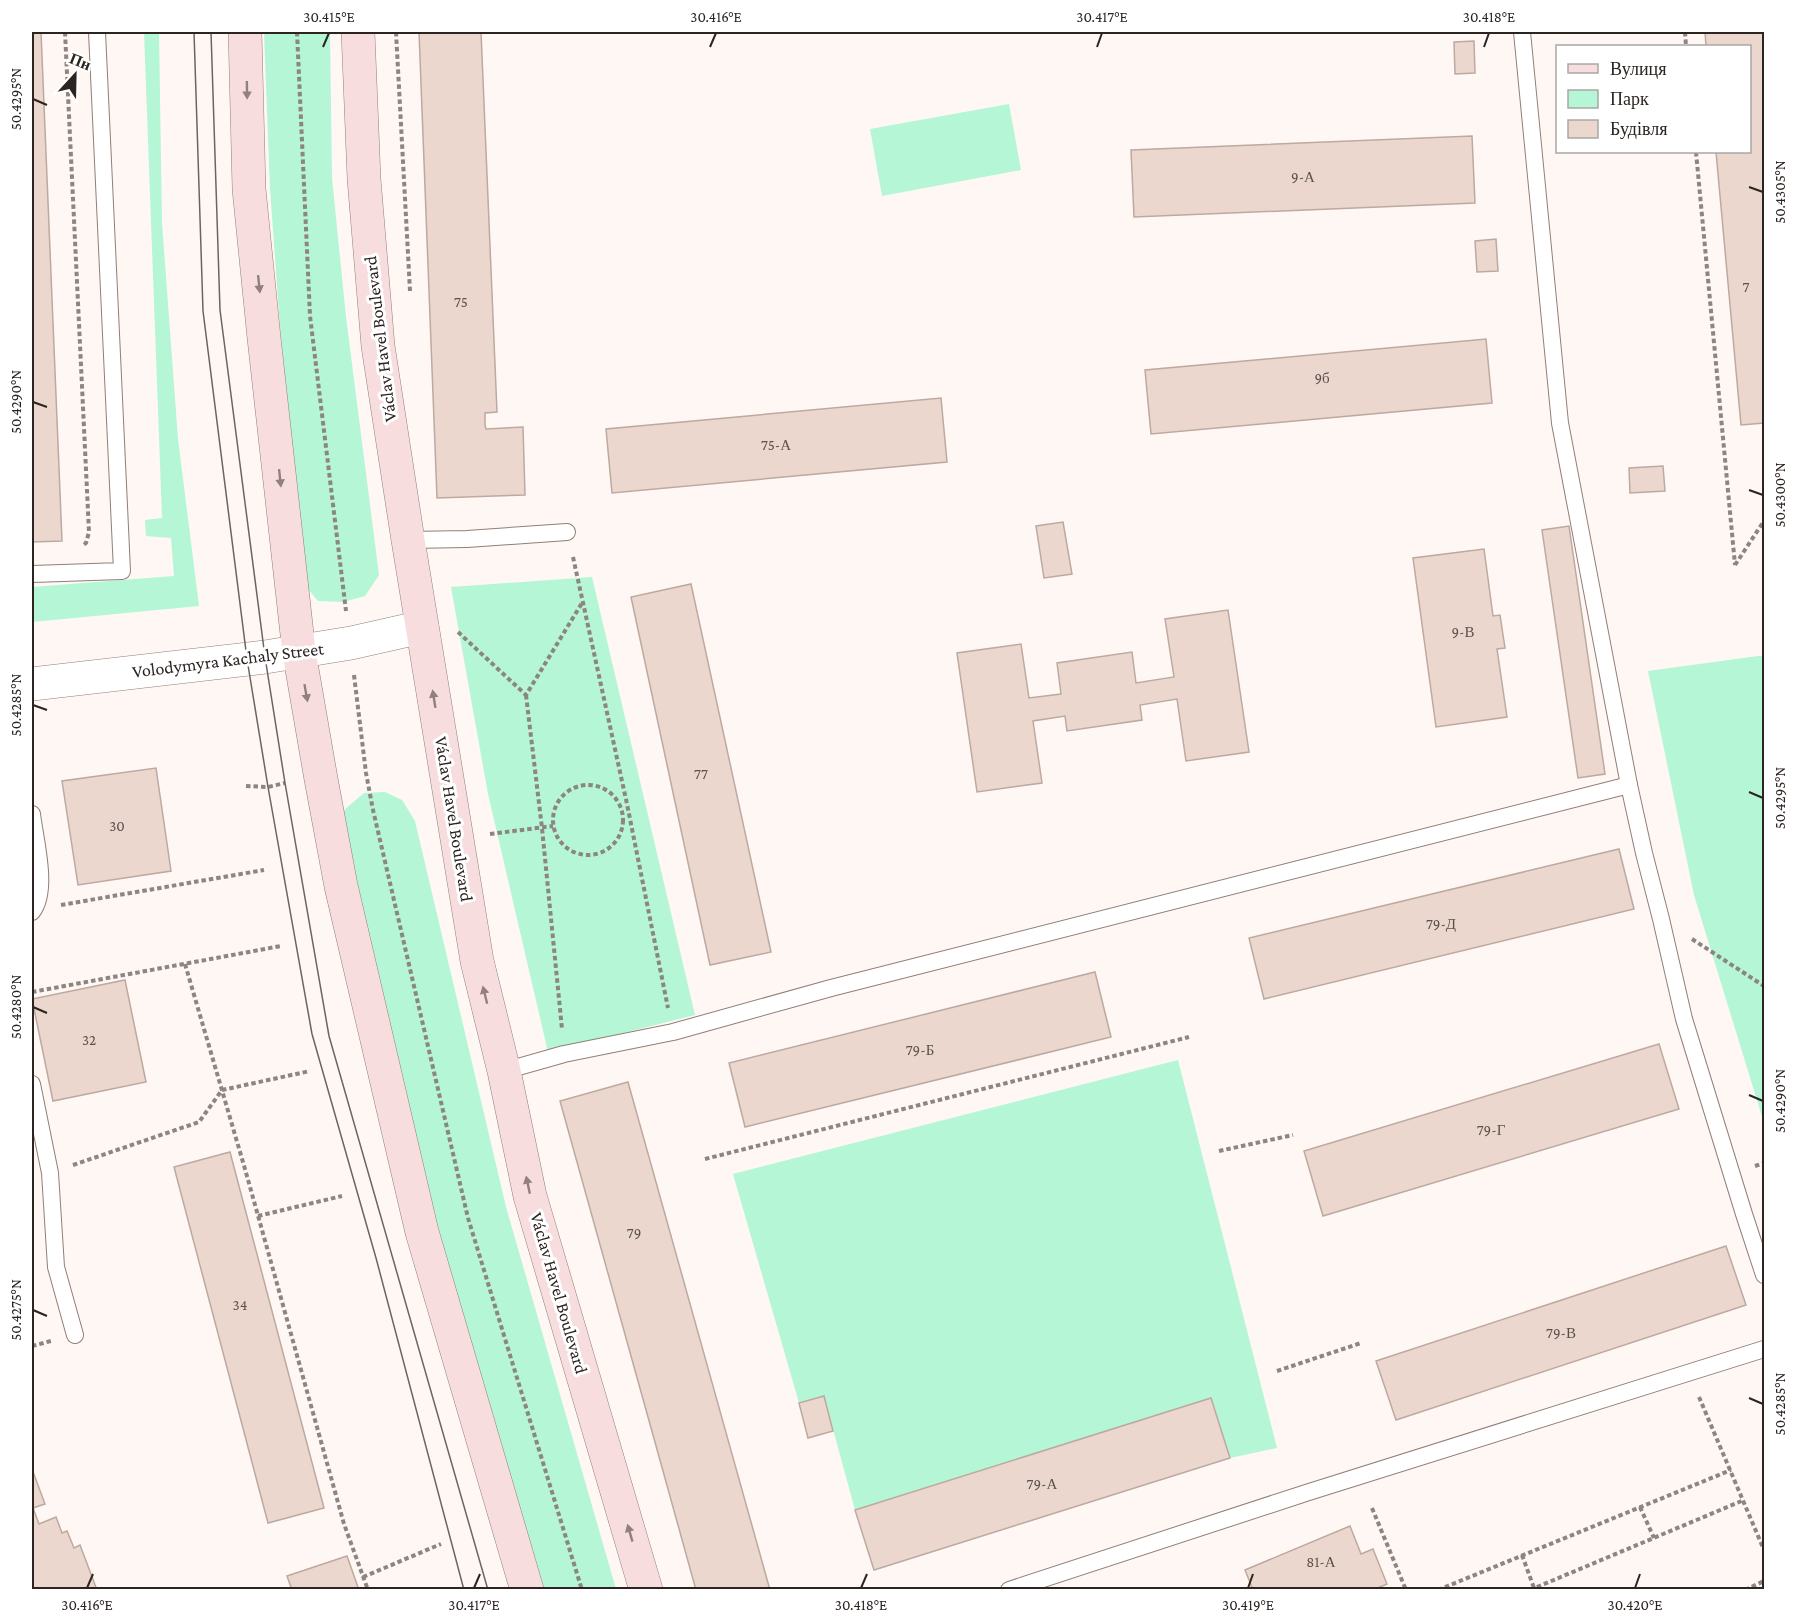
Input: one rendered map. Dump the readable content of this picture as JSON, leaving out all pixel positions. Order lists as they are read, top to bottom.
{
  "streets": {
    "main road": ["Václav Havel Boulevard"],
    "street": ["Volodymyra Kachaly Street"]
  },
  "crossings": [
    ["Václav Havel Boulevard", "Volodymyra Kachaly Street"]
  ],
  "house_numbers": [
    "9-А",
    "7",
    "75",
    "9б",
    "75-А",
    "9-В",
    "77",
    "30",
    "79-Д",
    "32",
    "79-Б",
    "79-Г",
    "79",
    "34",
    "79-В",
    "79-А",
    "81-А"
  ],
  "legend": ["Вулиця", "Парк", "Будівля"],
  "north": "top",
  "coordinates": [
    "30.415°E",
    "30.416°E",
    "30.417°E",
    "30.418°E",
    "50.4295°N",
    "50.4305°N",
    "50.4290°N",
    "50.4300°N",
    "50.4285°N",
    "50.4280°N",
    "50.4275°N",
    "30.419°E",
    "30.420°E"
  ]
}
